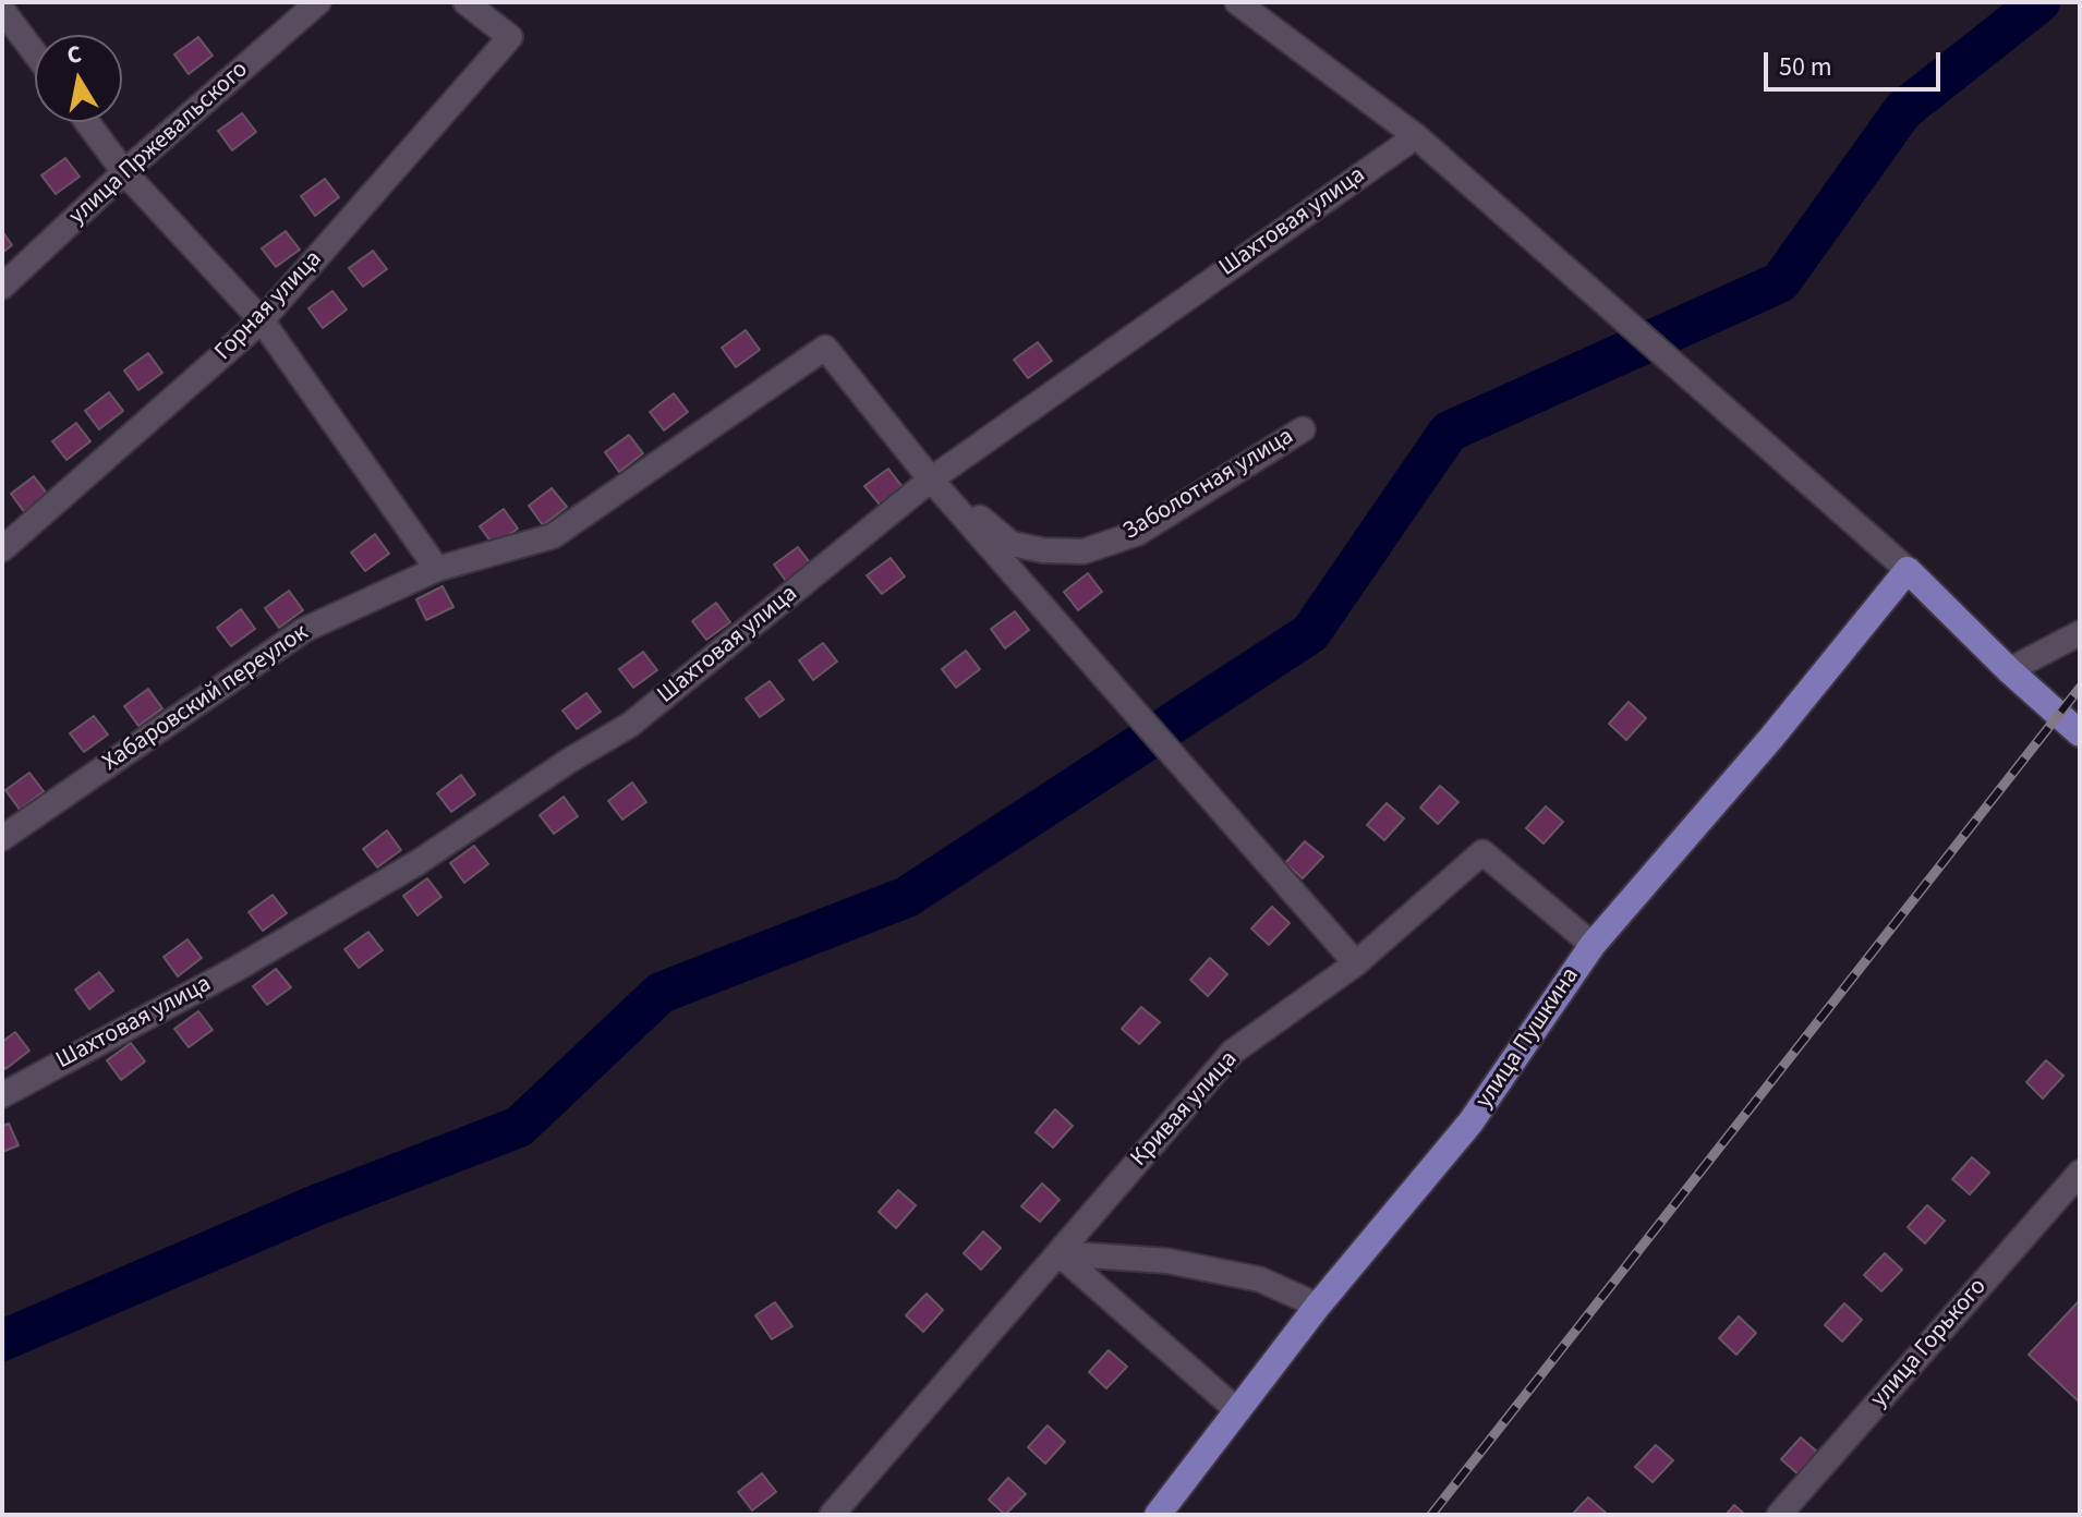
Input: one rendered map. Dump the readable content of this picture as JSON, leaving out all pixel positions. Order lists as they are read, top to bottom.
{
  "streets": {
    "main road": ["улица Пушкина"],
    "street": [
      "улица Пржевальского",
      "Шахтовая улица",
      "Горная улица",
      "Заболотная улица",
      "Хабаровский переулок",
      "Кривая улица",
      "улица Горького"
    ]
  },
  "crossings": [
    ["Шахтовая улица", "Заболотная улица"],
    ["Шахтовая улица", "Хабаровский переулок"],
    ["Заболотная улица", "Хабаровский переулок"],
    ["улица Пушкина", "Кривая улица"]
  ],
  "scale_bar": "50 m",
  "north": "top"
}
